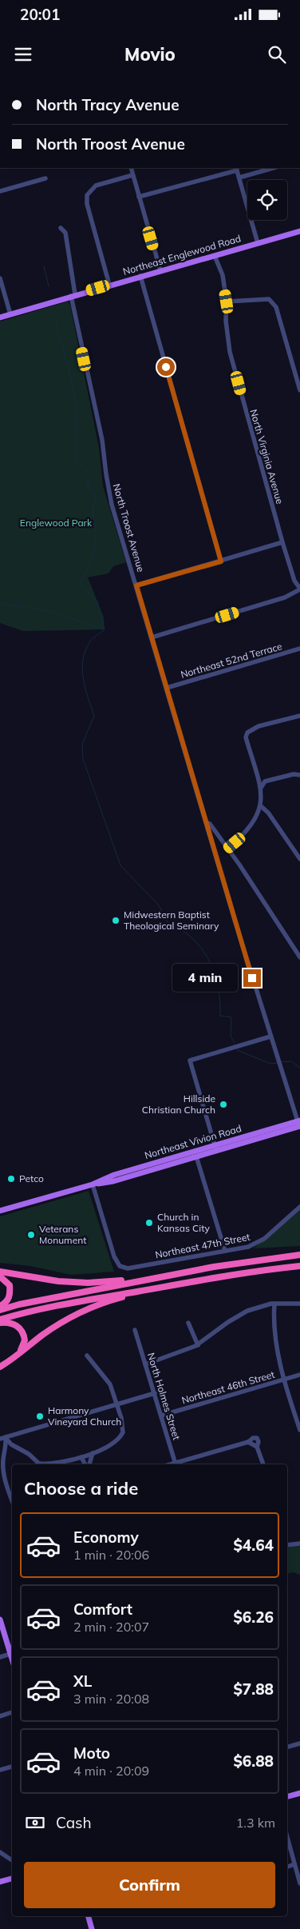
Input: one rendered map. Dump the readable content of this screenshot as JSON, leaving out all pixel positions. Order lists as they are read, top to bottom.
{
  "streets": {
    "main road": ["Northeast Englewood Road", "Northeast Vivion Road"],
    "street": [
      "North Virginia Avenue",
      "North Troost Avenue",
      "Northeast 52nd Terrace",
      "Northeast 47th Street",
      "Northeast 46th Street",
      "North Holmes Street"
    ]
  },
  "crossings": [
    ["Northeast Englewood Road", "North Virginia Avenue"],
    ["Northeast Englewood Road", "North Troost Avenue"],
    ["North Troost Avenue", "Northeast 52nd Terrace"],
    ["North Troost Avenue", "Northeast Vivion Road"],
    ["Northeast Vivion Road", "Northeast 47th Street"],
    ["Northeast 46th Street", "North Holmes Street"]
  ],
  "parks": ["Englewood Park"],
  "places": [
    "Midwestern Baptist Theological Seminary",
    "Hillside Christian Church",
    "Petco",
    "Church in Kansas City",
    "Veterans Monument",
    "Harmony Vineyard Church"
  ],
  "page": {
    "status": "20:01",
    "header": "Movio",
    "banner": ["North Tracy Avenue", "North Troost Avenue"],
    "bubble": "4 min",
    "heading": "Choose a ride",
    "list": [
      {
        "name": "Economy",
        "note": "1 min · 20:06",
        "value": "$4.64"
      },
      {
        "name": "Comfort",
        "note": "2 min · 20:07",
        "value": "$6.26"
      },
      {
        "name": "XL",
        "note": "3 min · 20:08",
        "value": "$7.88"
      },
      {
        "name": "Moto",
        "note": "4 min · 20:09",
        "value": "$6.88"
      }
    ],
    "pay": ["Cash", "1.3 km"],
    "buttons": "Confirm"
  }
}
